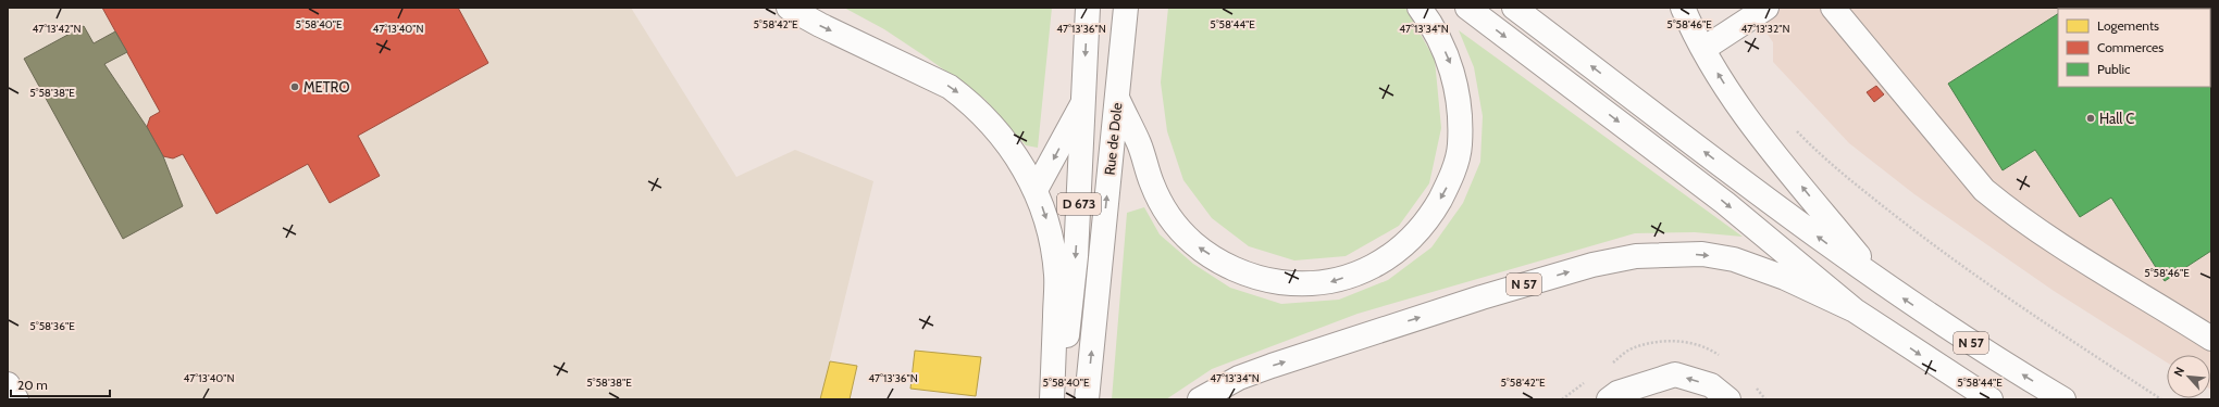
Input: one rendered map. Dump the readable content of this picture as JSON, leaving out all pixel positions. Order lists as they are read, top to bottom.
{
  "streets": {
    "main road": ["Rue de Dole", "D 673", "N 57"]
  },
  "places": ["METRO", "Hall C"],
  "legend": ["Logements", "Commerces", "Public"],
  "scale_bar": "20 m",
  "north": "top left",
  "coordinates": [
    "5°58'40\"E",
    "5°58'42\"E",
    "5°58'44\"E",
    "5°58'46\"E",
    "47°13'42\"N",
    "47°13'40\"N",
    "47°13'36\"N",
    "47°13'34\"N",
    "47°13'32\"N",
    "5°58'38\"E",
    "5°58'36\"E"
  ]
}
